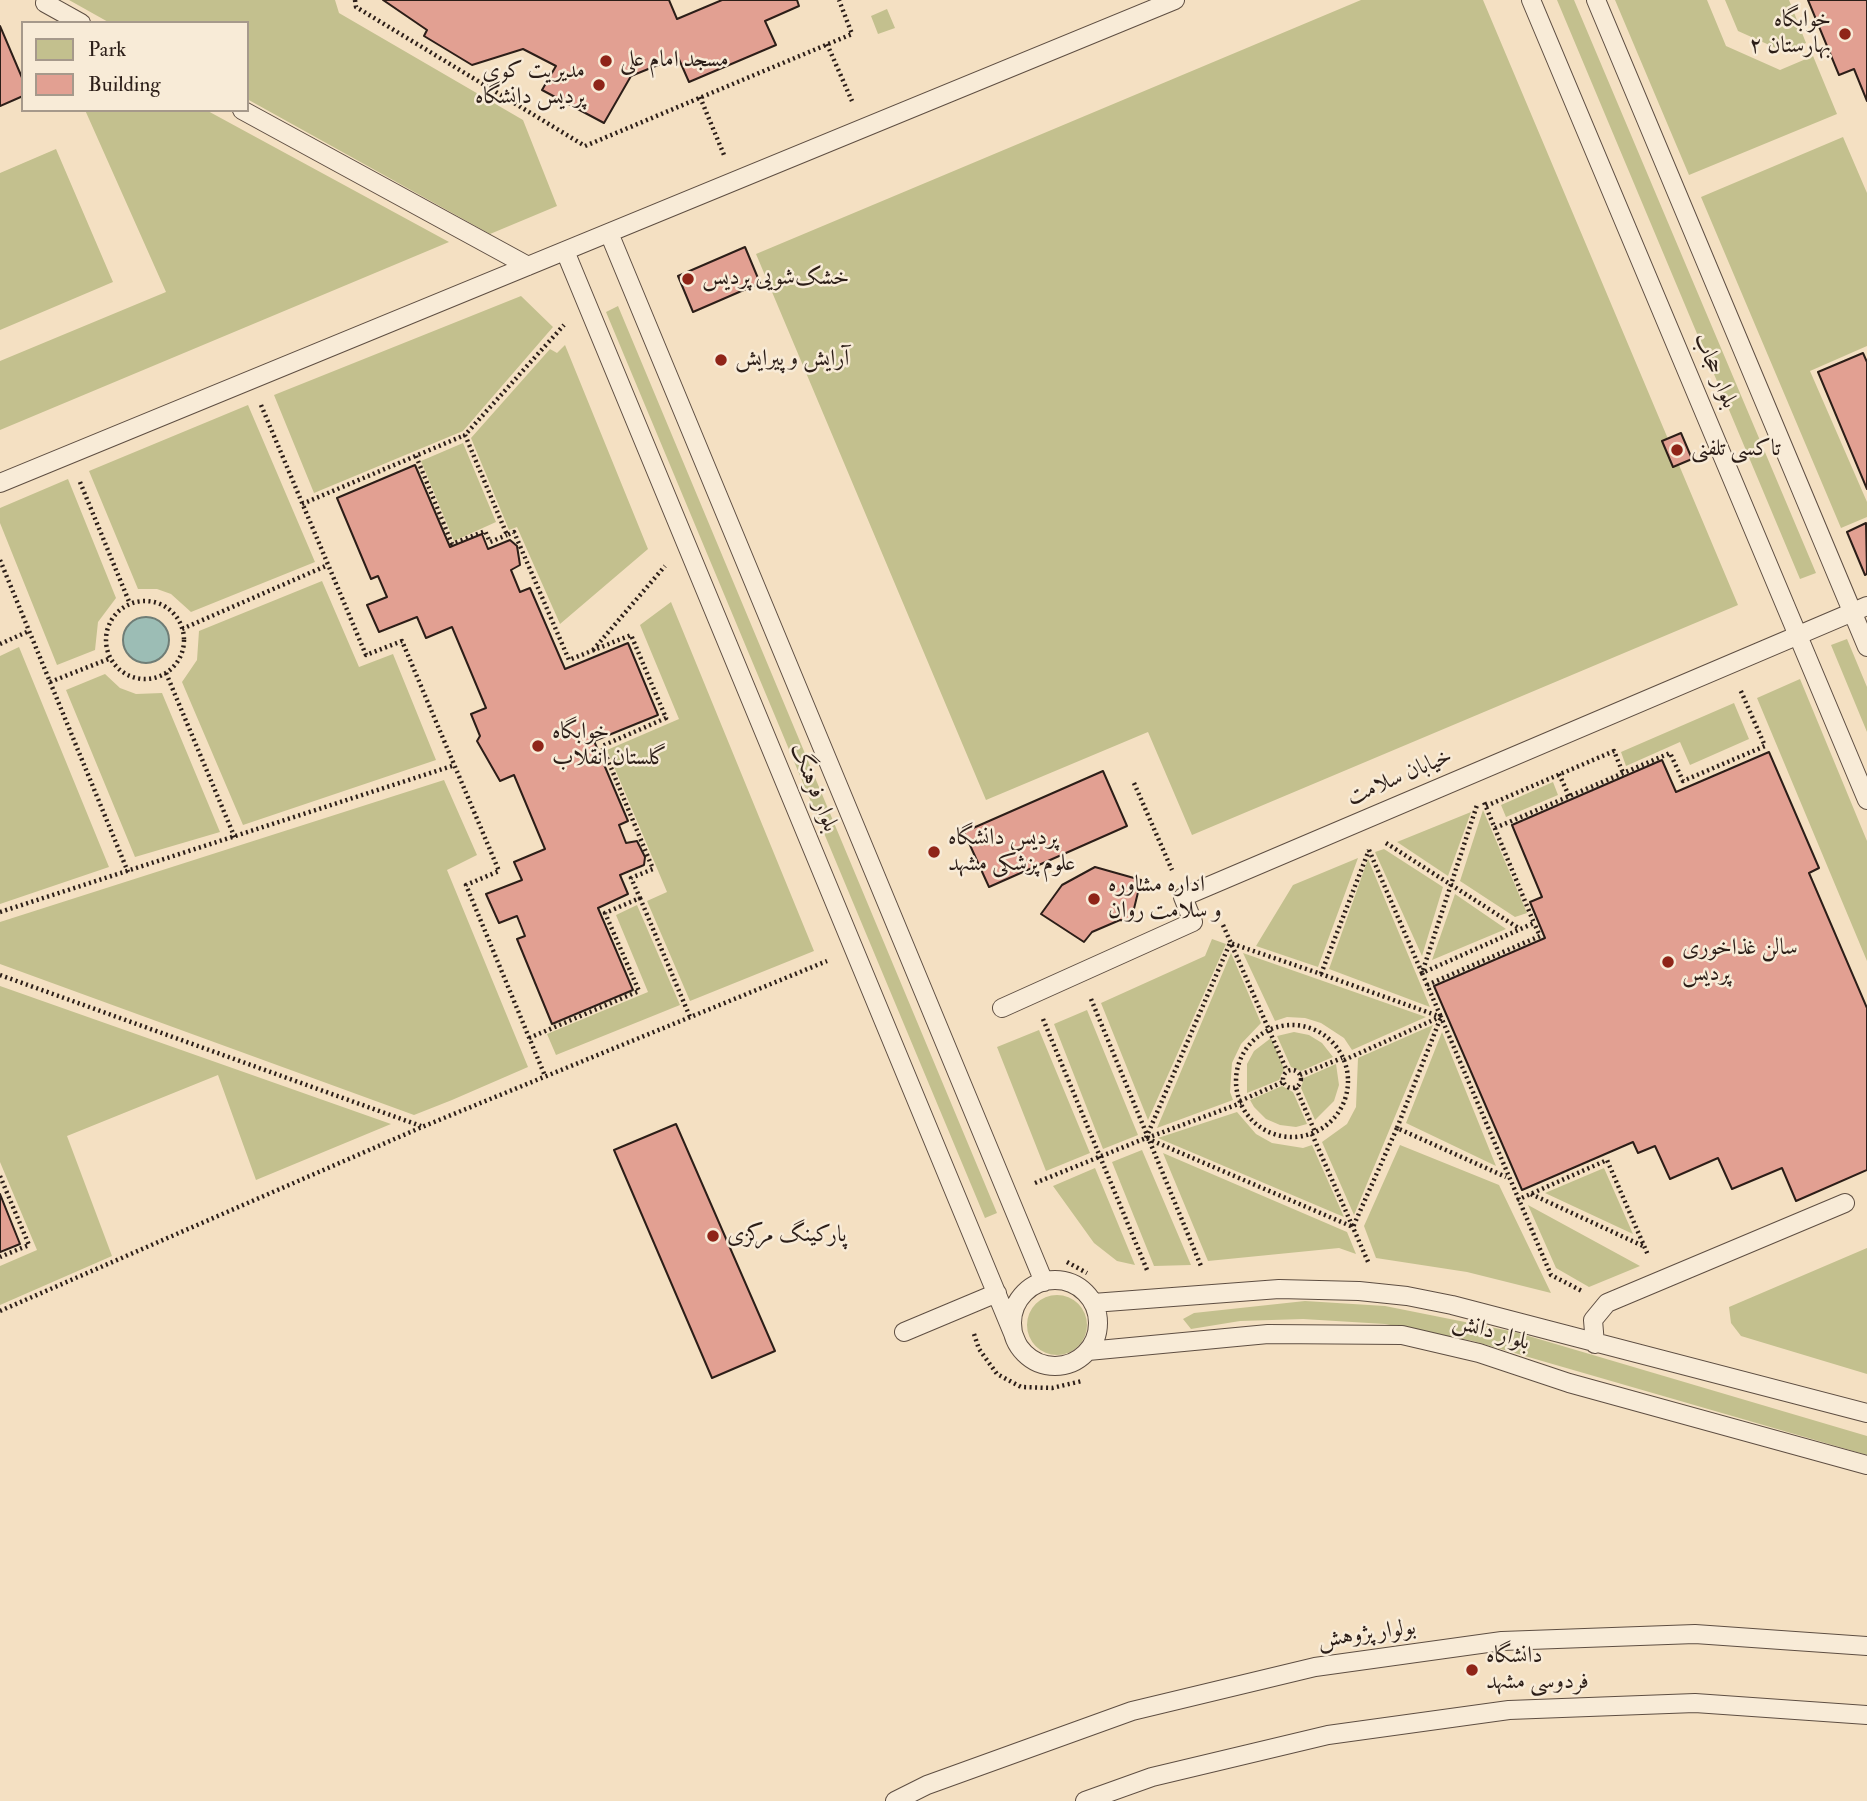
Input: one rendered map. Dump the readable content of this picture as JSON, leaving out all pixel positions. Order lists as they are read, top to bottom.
{
  "streets": {
    "lane": [
      "بلوار حجاب",
      "خیابان سلامت",
      "بلوار فرهنگ",
      "بلوار دانش",
      "بولوار پژوهش"
    ]
  },
  "crossings": [
    ["بلوار حجاب", "خیابان سلامت"],
    ["بلوار فرهنگ", "بلوار دانش"]
  ],
  "places": [
    "خوابگاه بهارستان ۲",
    "مسجد امام علی",
    "مدیریت کوی پردیس دانشگاه",
    "خشک‌شویی پردیس",
    "آرایش و پیرایش",
    "تاکسی تلفنی",
    "خوابگاه گلستان انقلاب",
    "پردیس دانشگاه علوم پزشکی مشهد",
    "اداره مشاوره و سلامت روان",
    "سالن غذاخوری پردیس",
    "پارکینگ مرکزی",
    "دانشگاه فردوسی مشهد"
  ],
  "legend": ["Park", "Building"]
}
